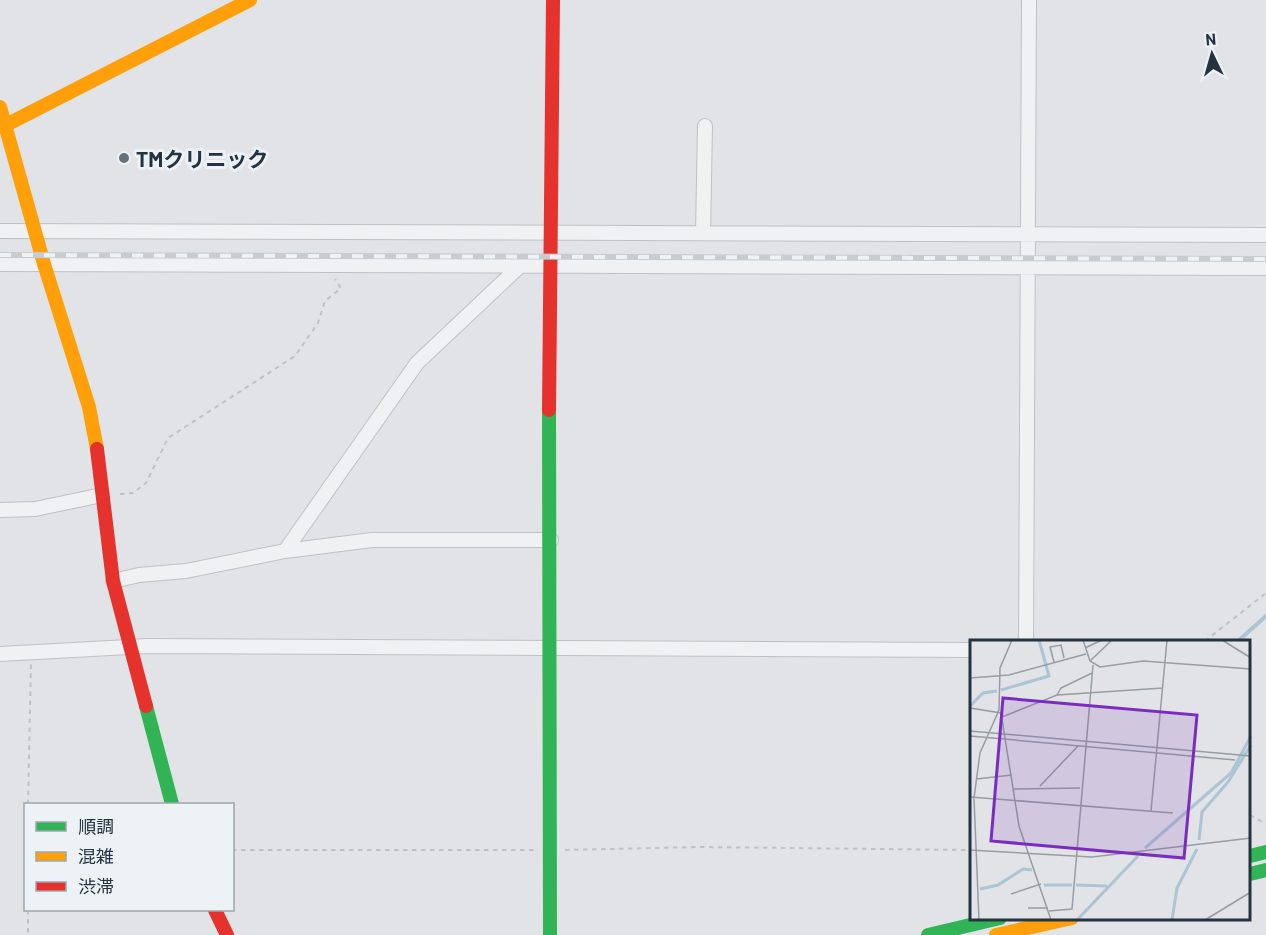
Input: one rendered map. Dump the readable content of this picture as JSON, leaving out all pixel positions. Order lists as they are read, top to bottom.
{
  "places": ["TMクリニック"],
  "legend": ["順調", "混雑", "渋滞"],
  "north": "top"
}
